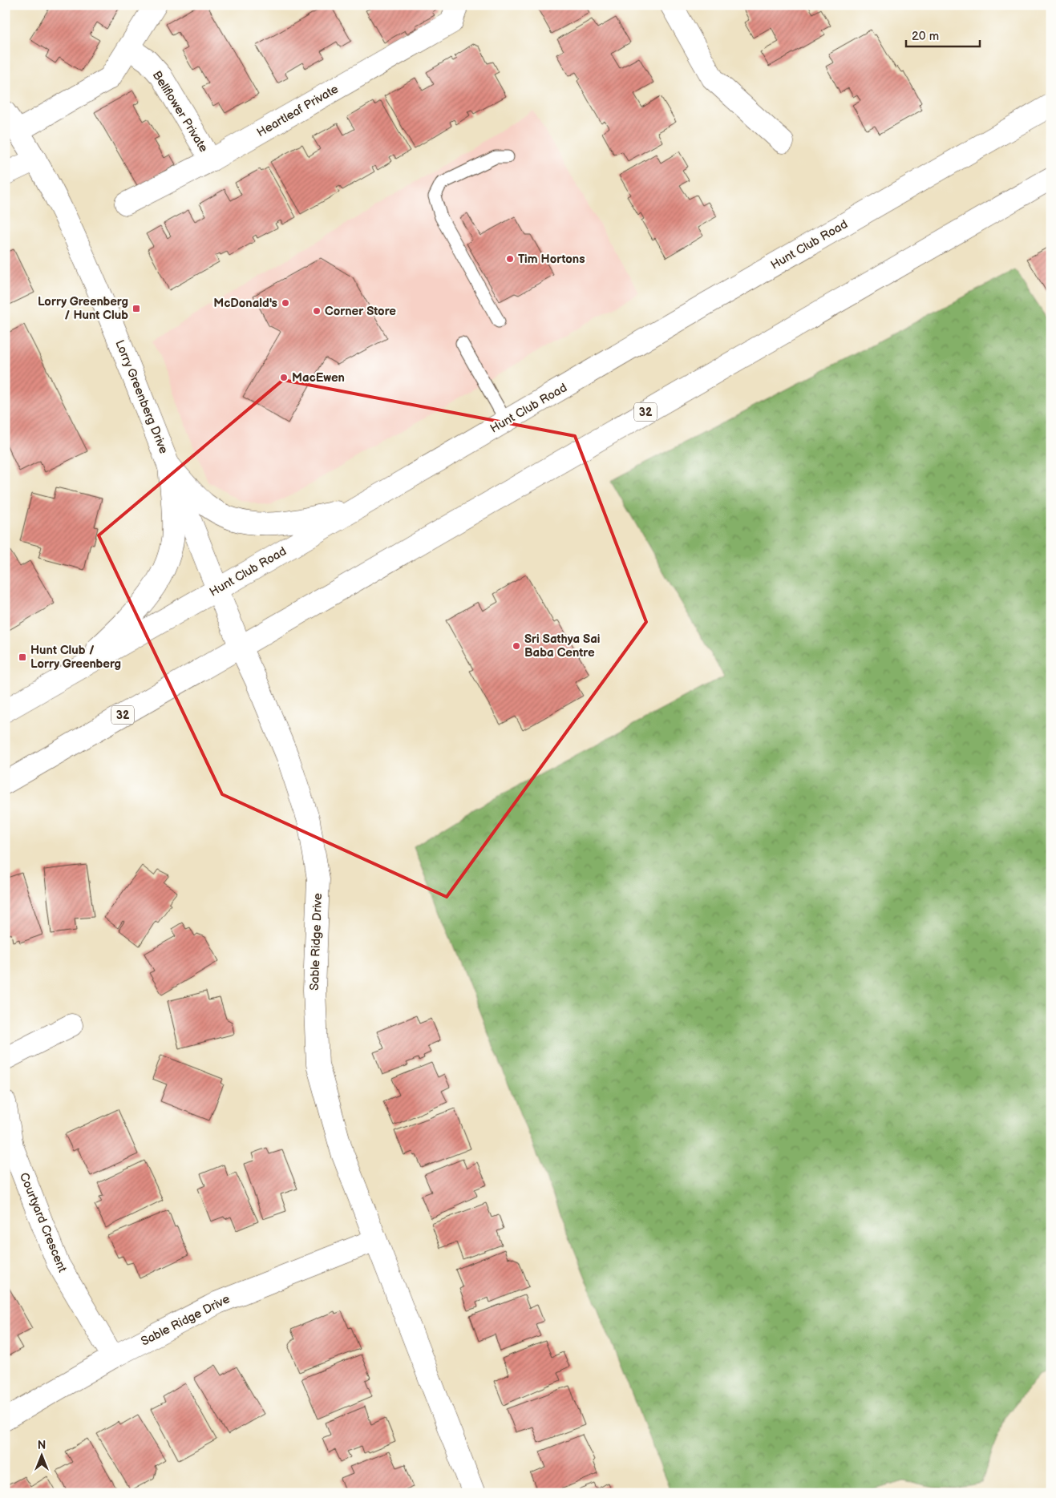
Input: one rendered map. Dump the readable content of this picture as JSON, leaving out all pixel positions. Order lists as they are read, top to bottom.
{
  "streets": {
    "street": [
      "Heartleaf Private",
      "Bellflower Private",
      "Hunt Club Road",
      "Lorry Greenberg Drive",
      "32",
      "Sable Ridge Drive",
      "Courtyard Crescent"
    ]
  },
  "crossings": [
    ["Heartleaf Private", "Bellflower Private"],
    ["Hunt Club Road", "Lorry Greenberg Drive"],
    ["Lorry Greenberg Drive", "32"],
    ["Lorry Greenberg Drive", "Sable Ridge Drive"],
    ["32", "Sable Ridge Drive"],
    ["Sable Ridge Drive", "Courtyard Crescent"]
  ],
  "places": {
    "other": [
      "Tim Hortons",
      "McDonald's",
      "Corner Store",
      "MacEwen",
      "Sri Sathya Sai Baba Centre"
    ],
    "transit": ["Lorry Greenberg / Hunt Club", "Hunt Club / Lorry Greenberg"]
  },
  "scale_bar": "20 m",
  "north": "top"
}
